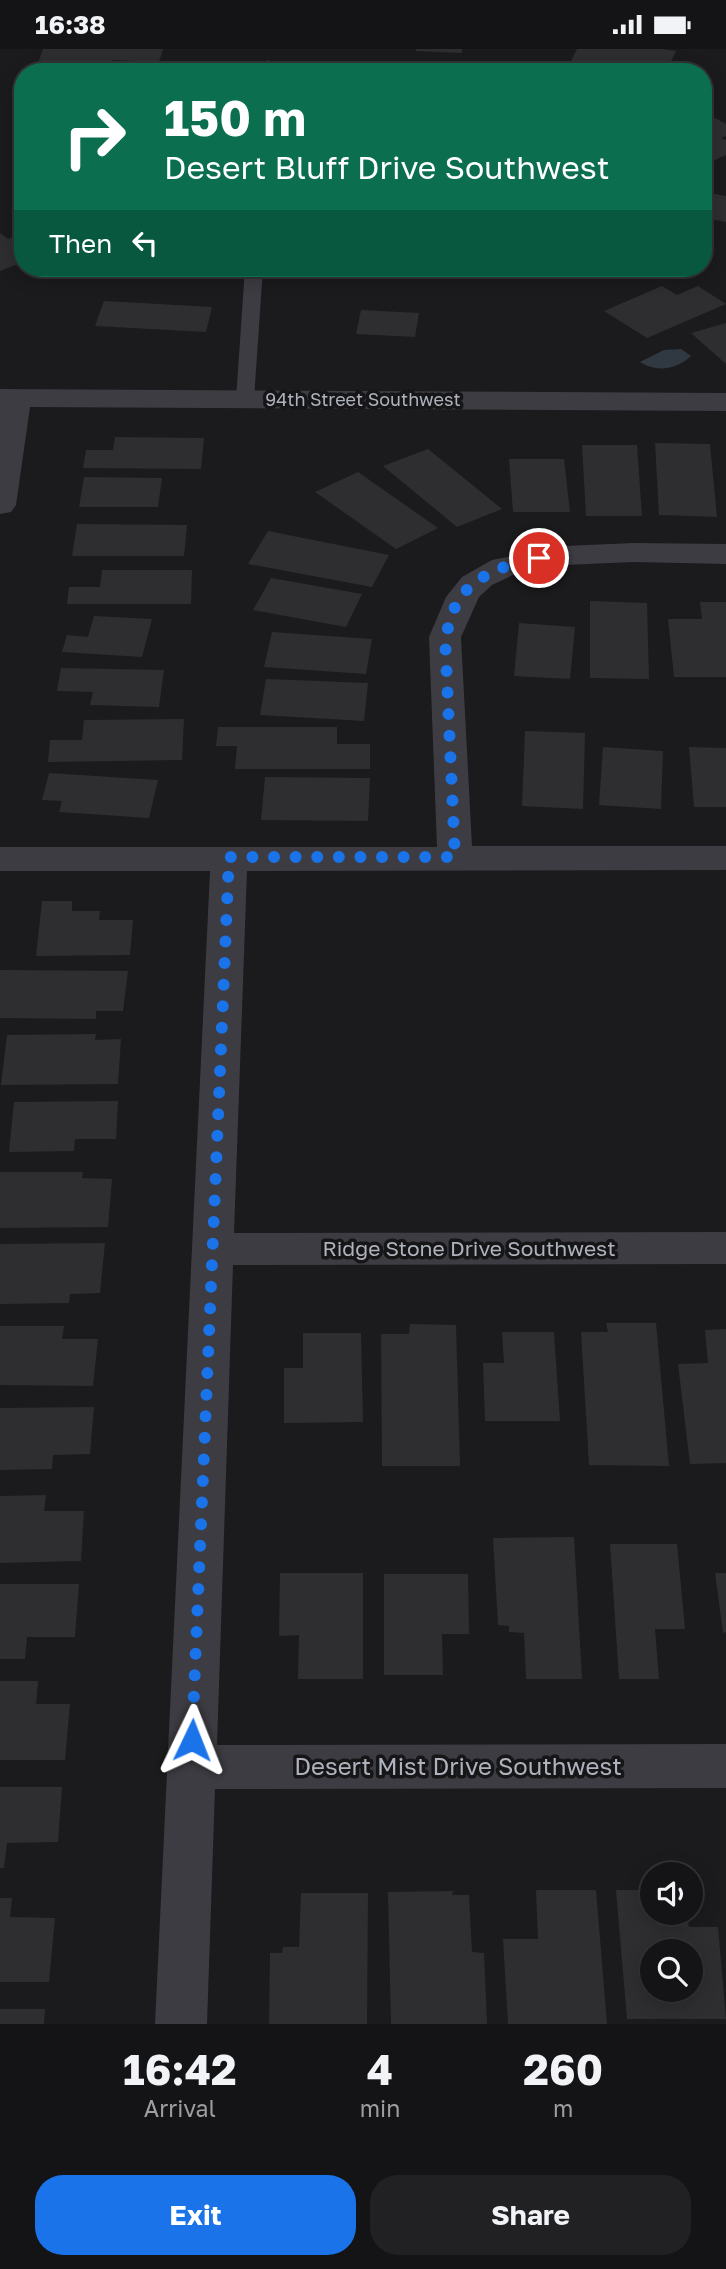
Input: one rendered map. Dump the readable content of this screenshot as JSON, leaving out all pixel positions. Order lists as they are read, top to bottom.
{
  "streets": {
    "street": ["94th Street Southwest", "Ridge Stone Drive Southwest", "Desert Mist Drive Southwest"]
  },
  "page": {
    "status": "16:38",
    "turn": ["150 m", "Desert Bluff Drive Southwest"],
    "then": "Then",
    "eta": [
      "16:42",
      "Arrival",
      "4",
      "min",
      "260",
      "m"
    ],
    "buttons": ["Exit", "Share"]
  }
}
